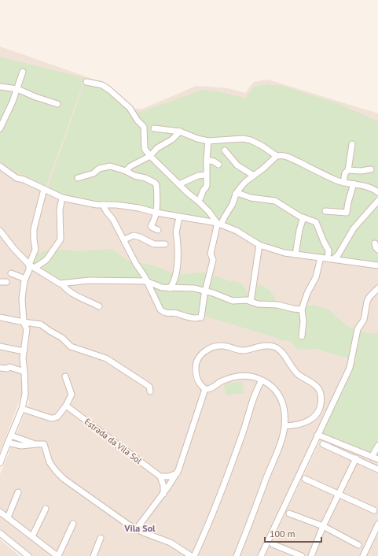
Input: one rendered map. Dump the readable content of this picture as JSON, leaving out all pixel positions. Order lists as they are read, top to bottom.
{
  "streets": {
    "street": ["Estrada da Vila Sol"]
  },
  "districts": ["Vila Sol"],
  "scale_bar": "100 m"
}
